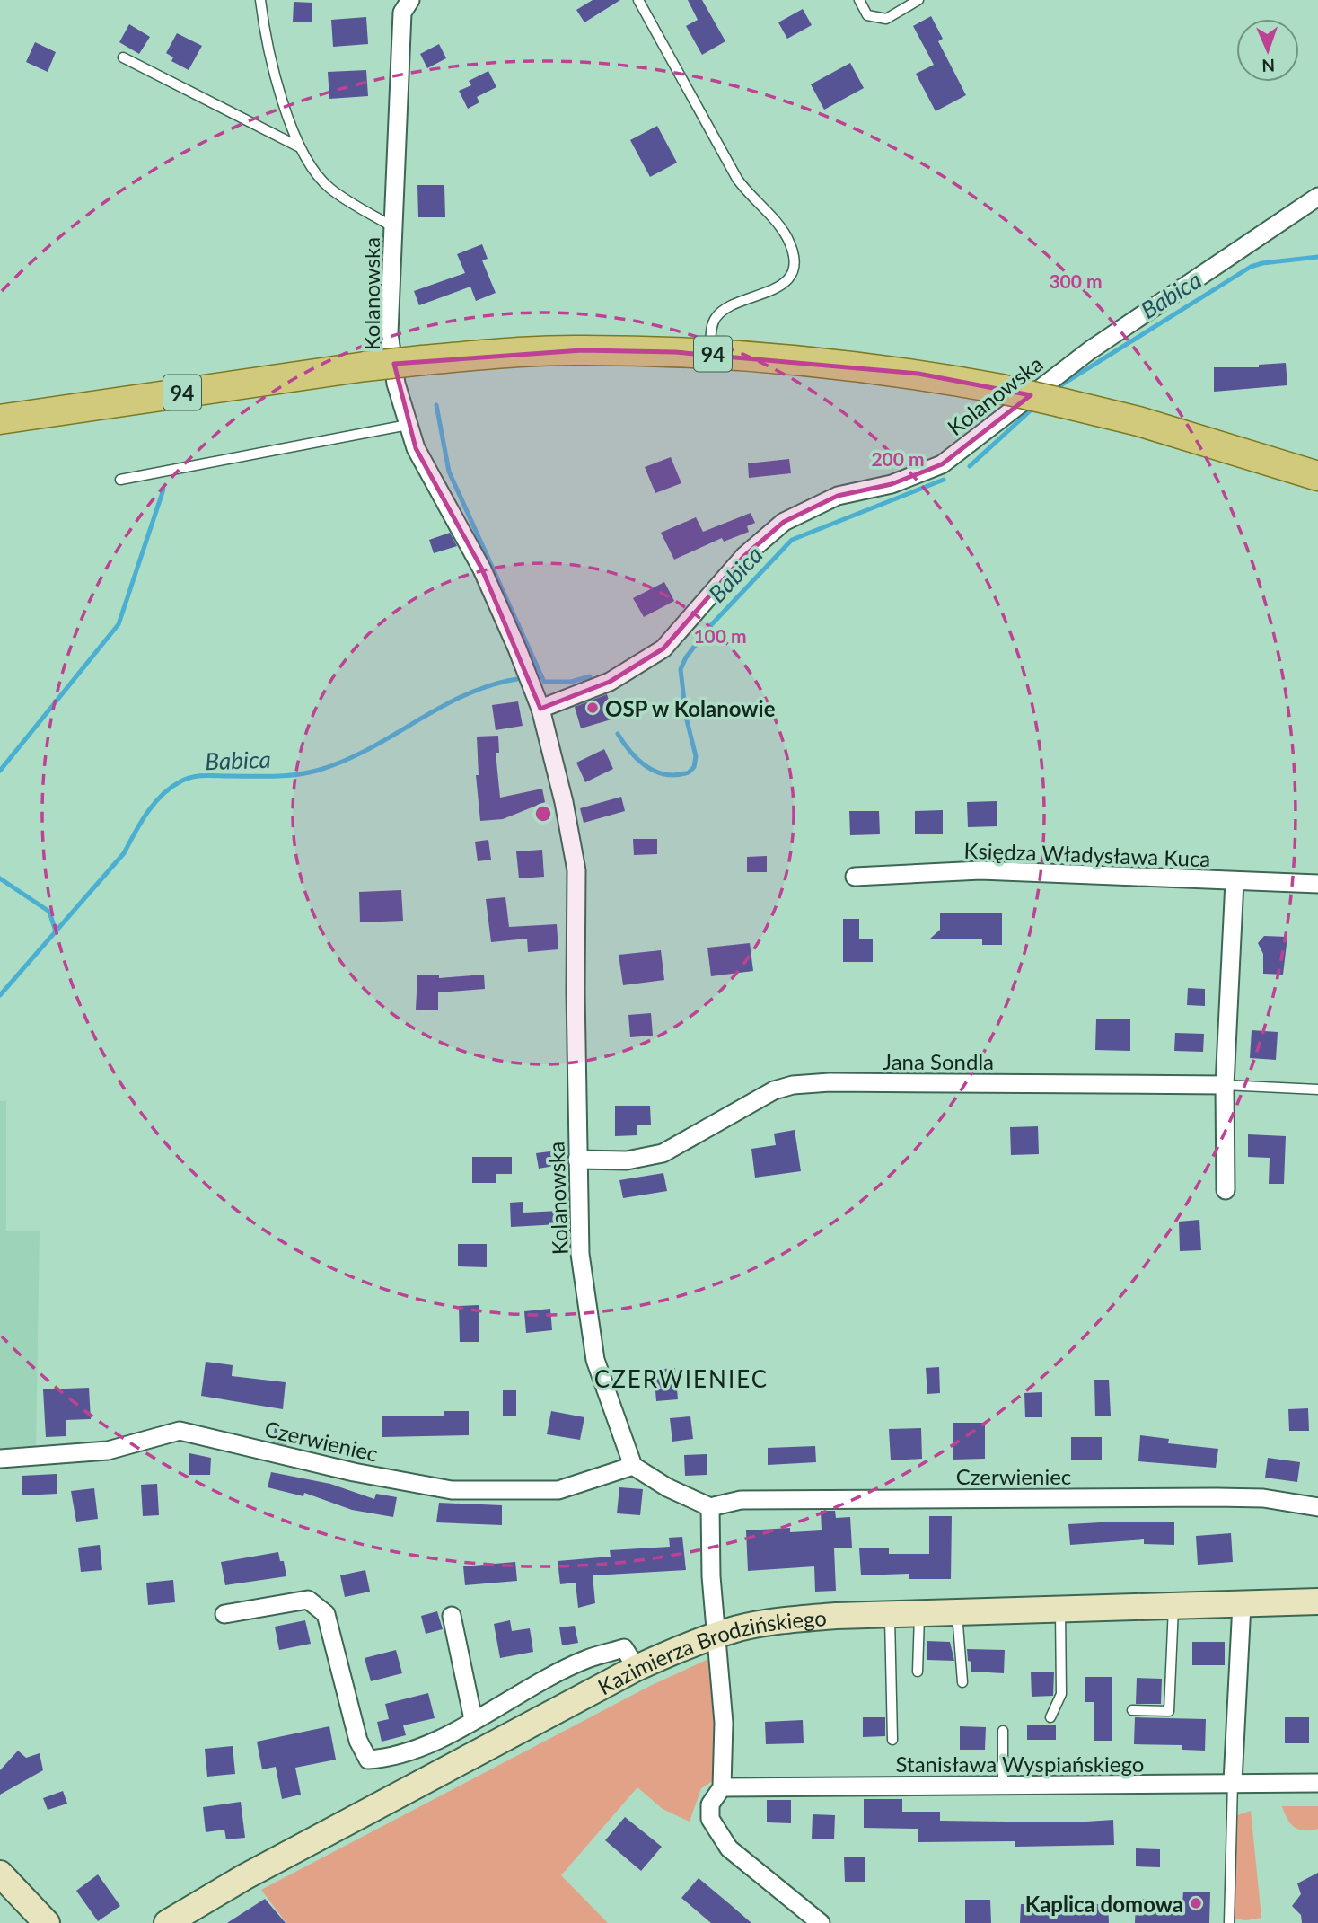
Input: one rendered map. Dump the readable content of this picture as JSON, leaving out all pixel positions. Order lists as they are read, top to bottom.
{
  "streets": {
    "main road": ["94", "Kazimierza Brodzińskiego"],
    "street": [
      "Kolanowska",
      "Księdza Władysława Kuca",
      "Jana Sondla",
      "Czerwieniec",
      "Stanisława Wyspiańskiego"
    ]
  },
  "crossings": [
    ["Kolanowska", "Jana Sondla"],
    ["Kolanowska", "Czerwieniec"]
  ],
  "districts": ["CZERWIENIEC"],
  "water": ["Babica"],
  "places": ["OSP w Kolanowie", "Kaplica domowa"],
  "north": "bottom",
  "rings": ["300 m", "200 m", "100 m"]
}
